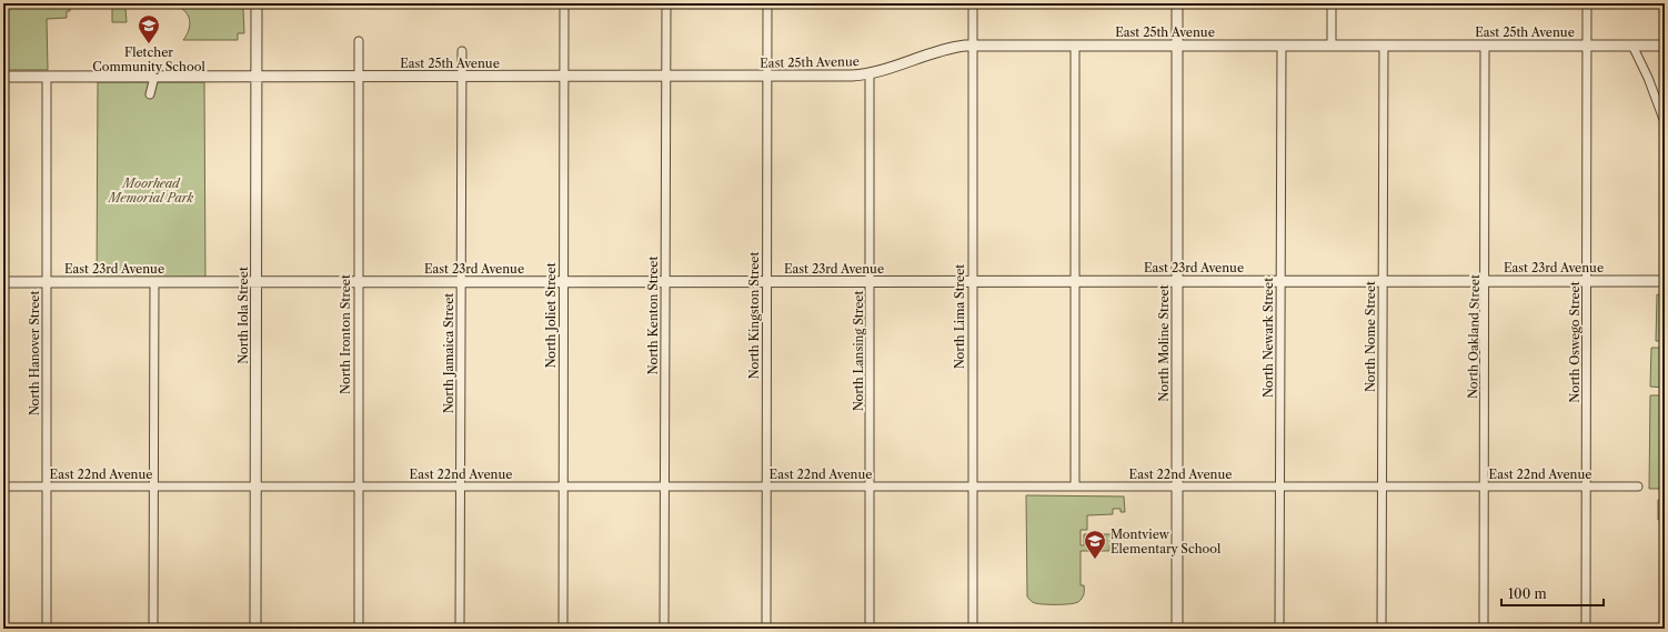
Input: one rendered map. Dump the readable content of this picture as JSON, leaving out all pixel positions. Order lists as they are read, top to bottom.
{
  "streets": {
    "street": [
      "East 25th Avenue",
      "East 23rd Avenue",
      "North Iola Street",
      "North Joliet Street",
      "North Kenton Street",
      "North Kingston Street",
      "North Lima Street",
      "North Ironton Street",
      "North Nome Street",
      "North Oakland Street",
      "North Newark Street",
      "North Oswego Street",
      "North Moline Street",
      "North Lansing Street",
      "North Hanover Street",
      "North Jamaica Street",
      "East 22nd Avenue"
    ]
  },
  "crossings": [
    ["East 25th Avenue", "North Iola Street"],
    ["East 25th Avenue", "North Joliet Street"],
    ["East 25th Avenue", "North Kenton Street"],
    ["East 25th Avenue", "North Kingston Street"],
    ["East 25th Avenue", "North Lima Street"],
    ["East 25th Avenue", "North Ironton Street"],
    ["East 25th Avenue", "North Nome Street"],
    ["East 25th Avenue", "North Oakland Street"],
    ["East 25th Avenue", "North Newark Street"],
    ["East 25th Avenue", "North Oswego Street"],
    ["East 25th Avenue", "North Moline Street"],
    ["East 25th Avenue", "North Lansing Street"],
    ["East 25th Avenue", "North Hanover Street"],
    ["East 25th Avenue", "North Jamaica Street"],
    ["East 23rd Avenue", "North Iola Street"],
    ["East 23rd Avenue", "North Joliet Street"],
    ["East 23rd Avenue", "North Kenton Street"],
    ["East 23rd Avenue", "North Kingston Street"],
    ["East 23rd Avenue", "North Lima Street"],
    ["East 23rd Avenue", "North Ironton Street"],
    ["East 23rd Avenue", "North Nome Street"],
    ["East 23rd Avenue", "North Oakland Street"],
    ["East 23rd Avenue", "North Newark Street"],
    ["East 23rd Avenue", "North Oswego Street"],
    ["East 23rd Avenue", "North Moline Street"],
    ["East 23rd Avenue", "North Lansing Street"],
    ["East 23rd Avenue", "North Hanover Street"],
    ["East 23rd Avenue", "North Jamaica Street"],
    ["North Iola Street", "East 22nd Avenue"],
    ["North Joliet Street", "East 22nd Avenue"],
    ["North Kenton Street", "East 22nd Avenue"],
    ["North Kingston Street", "East 22nd Avenue"],
    ["North Lima Street", "East 22nd Avenue"],
    ["North Ironton Street", "East 22nd Avenue"],
    ["North Nome Street", "East 22nd Avenue"],
    ["North Oakland Street", "East 22nd Avenue"],
    ["North Newark Street", "East 22nd Avenue"],
    ["North Oswego Street", "East 22nd Avenue"],
    ["North Moline Street", "East 22nd Avenue"],
    ["North Lansing Street", "East 22nd Avenue"],
    ["North Hanover Street", "East 22nd Avenue"],
    ["North Jamaica Street", "East 22nd Avenue"]
  ],
  "parks": ["Moorhead Memorial Park"],
  "places": {
    "school or university": ["Fletcher Community School", "Montview Elementary School"]
  },
  "scale_bar": "100 m"
}
